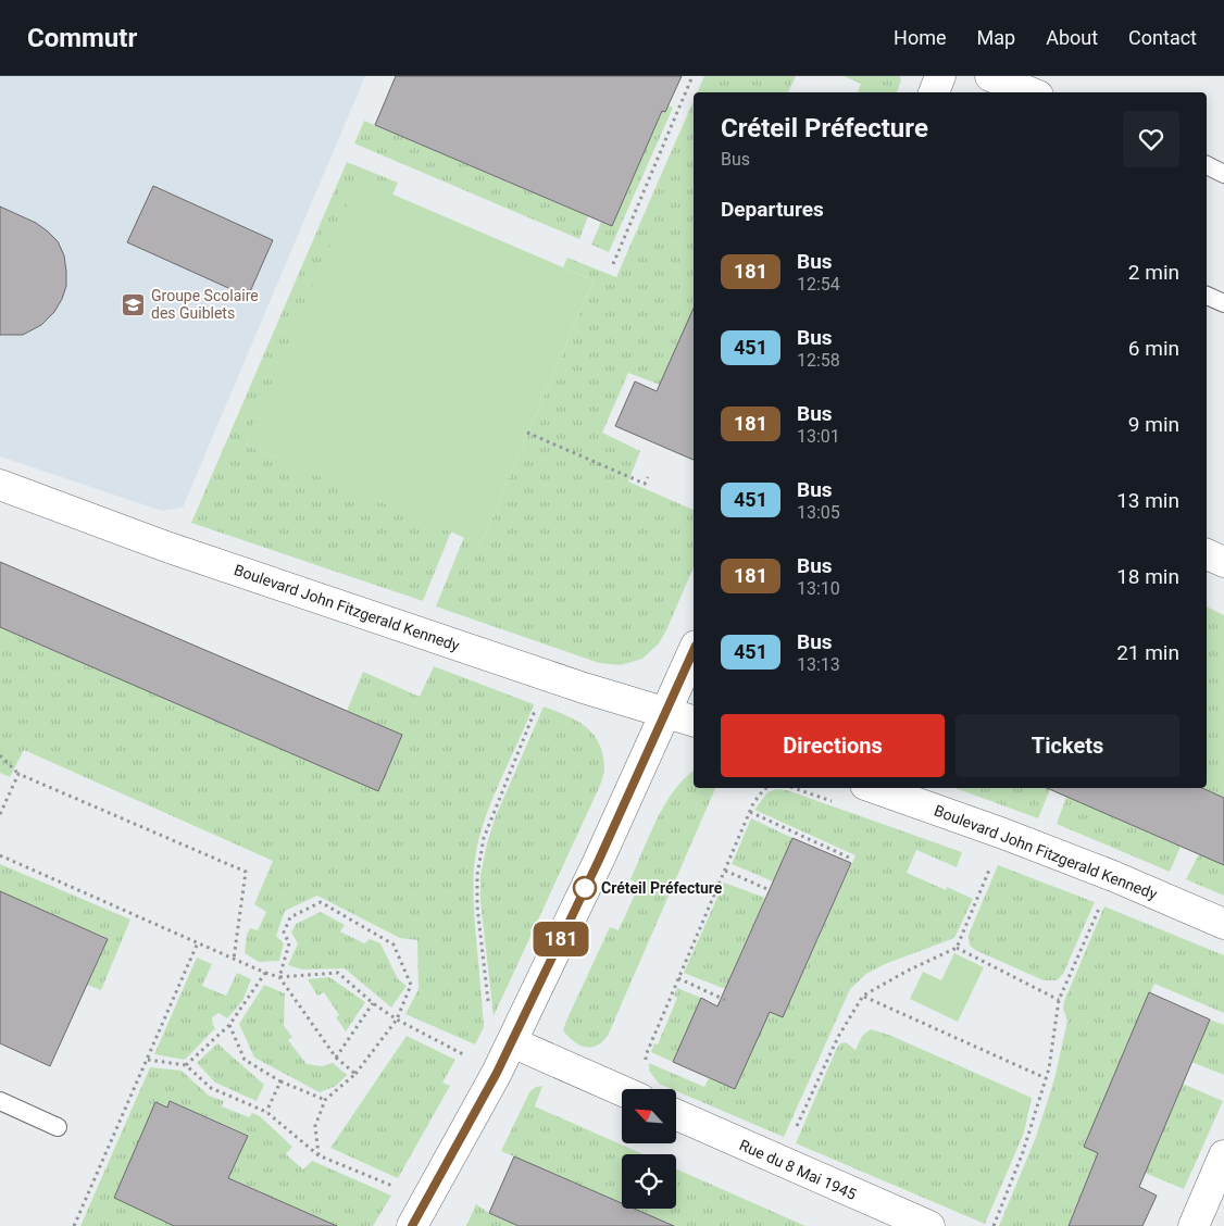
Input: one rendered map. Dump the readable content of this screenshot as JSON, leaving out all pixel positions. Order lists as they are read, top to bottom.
{
  "streets": {
    "street": ["Boulevard John Fitzgerald Kennedy", "Rue du 8 Mai 1945"]
  },
  "places": {
    "school or university": ["Groupe Scolaire des Guiblets"],
    "other": ["Créteil Préfecture"]
  },
  "lines": ["bus line 181"],
  "north": "top left",
  "page": {
    "header": "Commutr",
    "nav": [
      "Home",
      "Map",
      "About",
      "Contact"
    ],
    "on_map": "181",
    "heading": [
      ["Créteil Préfecture", "Bus"],
      "Departures"
    ],
    "list": [
      {
        "mark": "181",
        "name": "Bus",
        "note": "12:54",
        "value": "2 min"
      },
      {
        "mark": "451",
        "name": "Bus",
        "note": "12:58",
        "value": "6 min"
      },
      {
        "mark": "181",
        "name": "Bus",
        "note": "13:01",
        "value": "9 min"
      },
      {
        "mark": "451",
        "name": "Bus",
        "note": "13:05",
        "value": "13 min"
      },
      {
        "mark": "181",
        "name": "Bus",
        "note": "13:10",
        "value": "18 min"
      },
      {
        "mark": "451",
        "name": "Bus",
        "note": "13:13",
        "value": "21 min"
      }
    ],
    "buttons": ["Directions", "Tickets"]
  }
}
